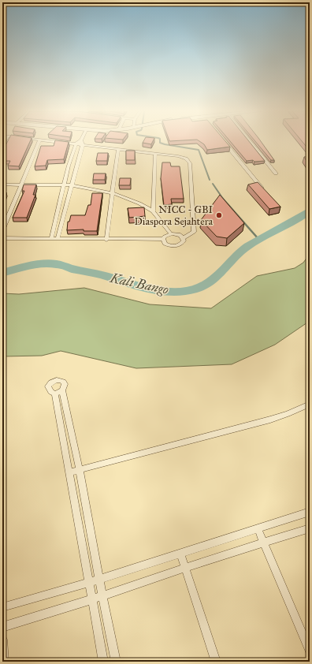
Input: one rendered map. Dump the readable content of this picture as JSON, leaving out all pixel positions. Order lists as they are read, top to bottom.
{
  "water": ["Kali Bango"],
  "places": ["NICC - GBI Diaspora Sejahtera"]
}
